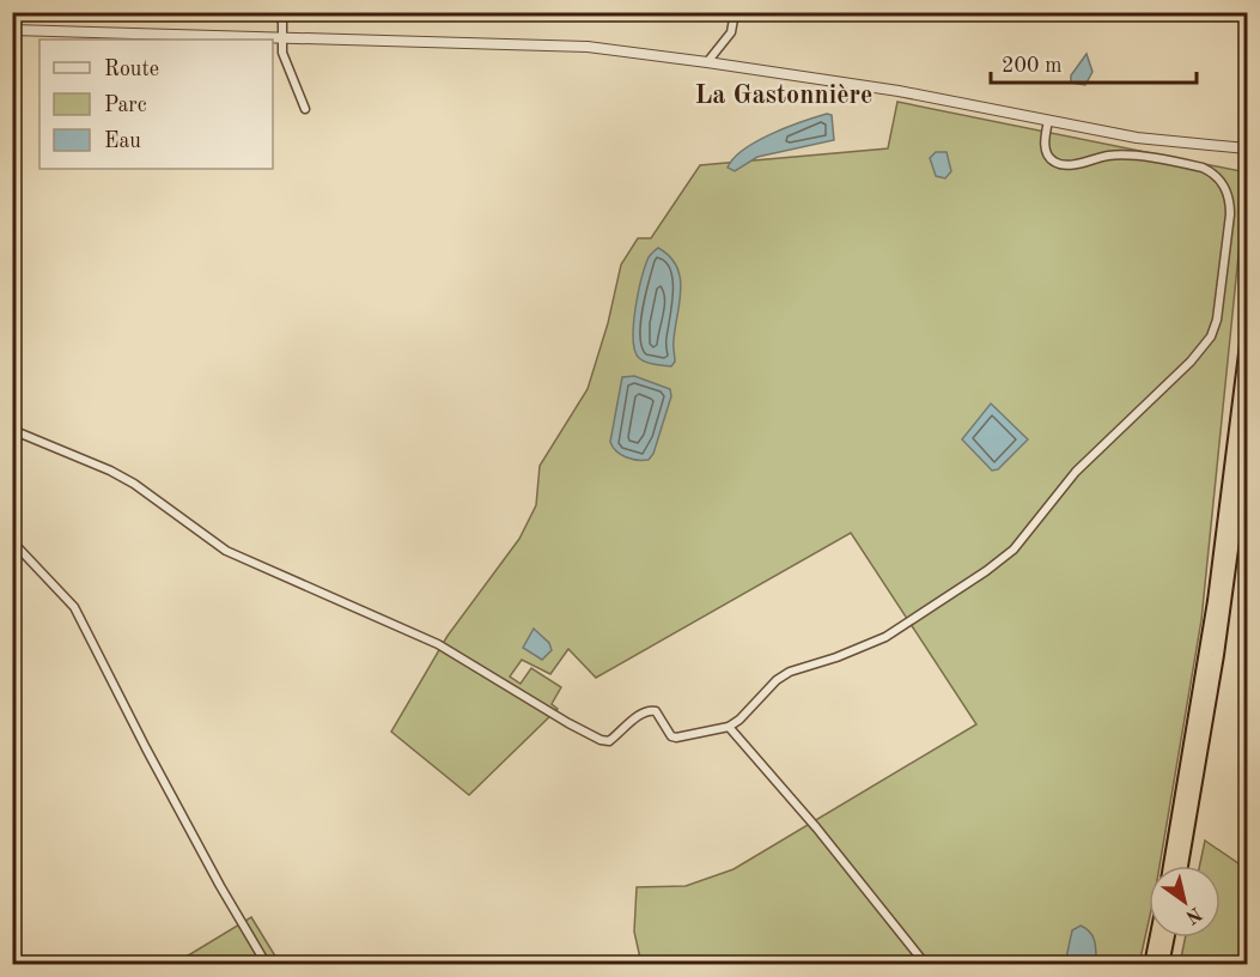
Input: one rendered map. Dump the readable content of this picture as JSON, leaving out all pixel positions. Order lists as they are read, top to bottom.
{
  "districts": ["La Gastonnière"],
  "legend": ["Route", "Parc", "Eau"],
  "scale_bar": "200 m",
  "north": "bottom right"
}
